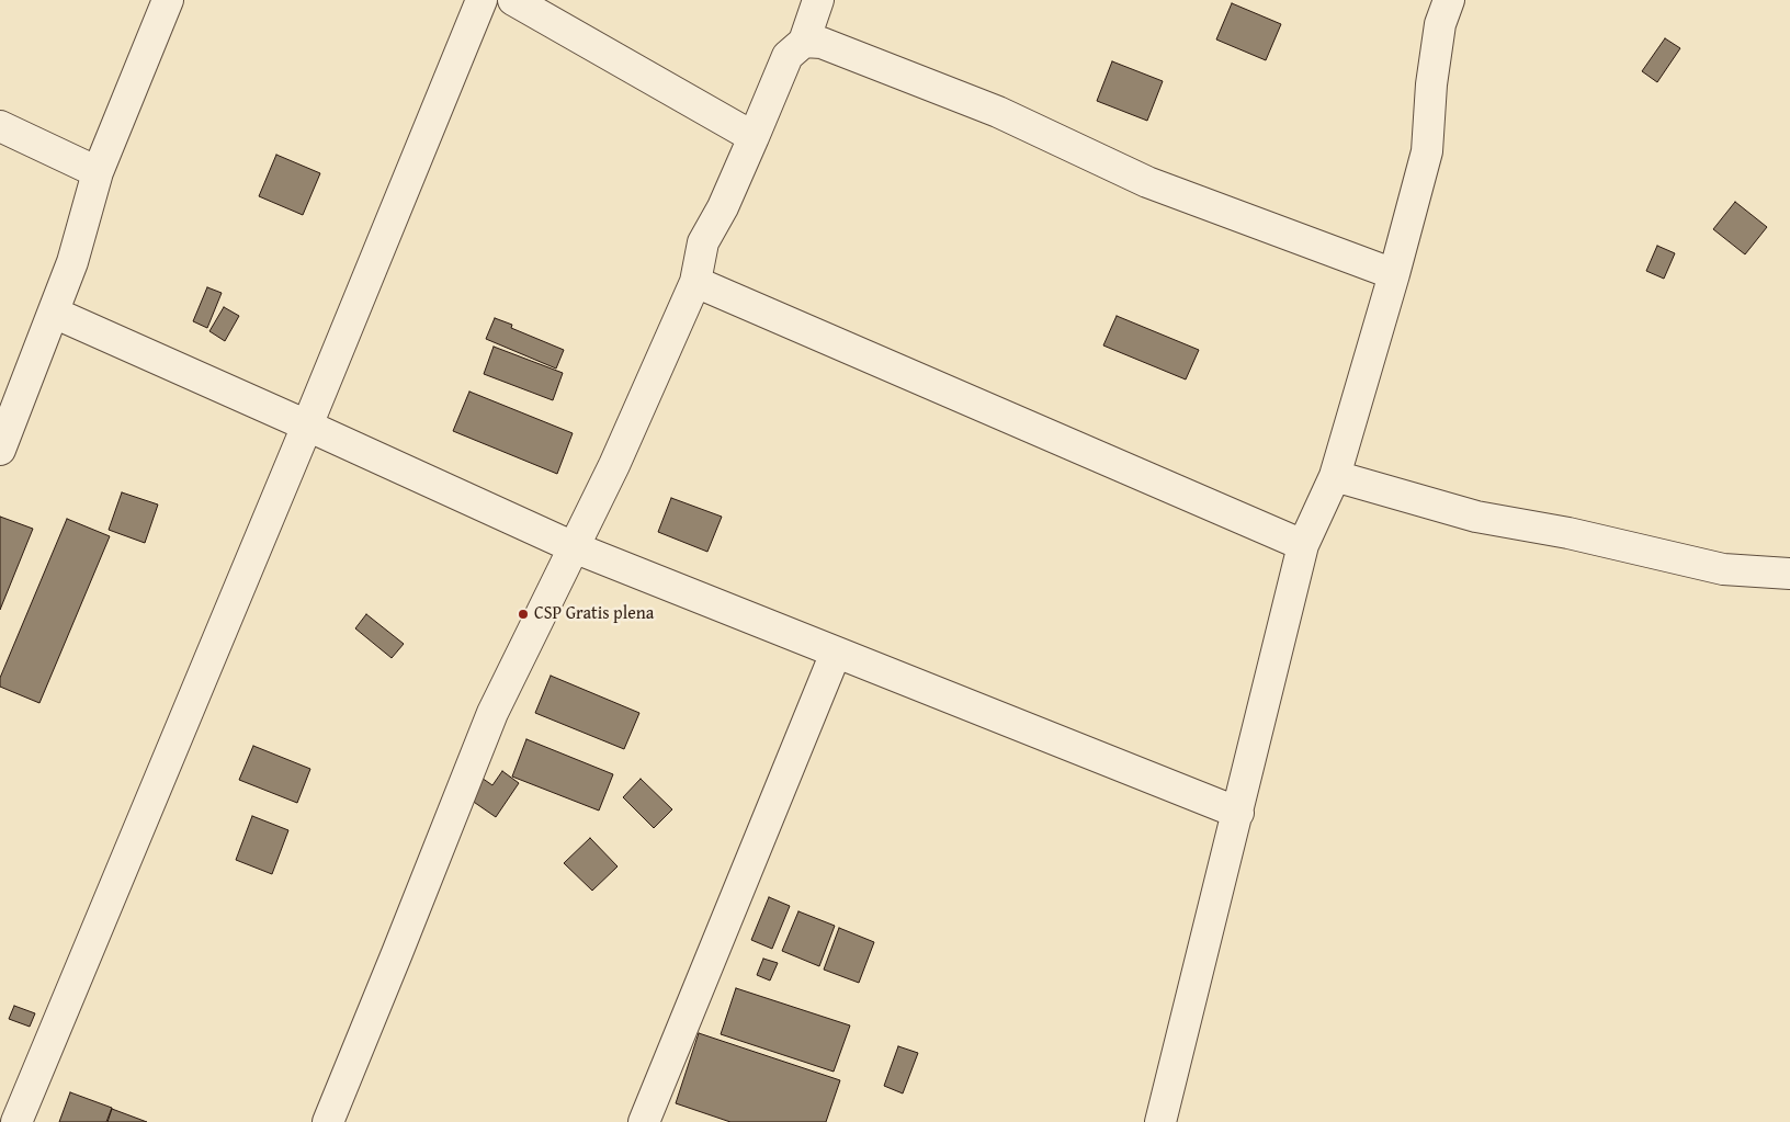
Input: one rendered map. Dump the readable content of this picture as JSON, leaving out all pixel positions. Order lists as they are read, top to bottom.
{
  "places": ["CSP Gratis plena"]
}
